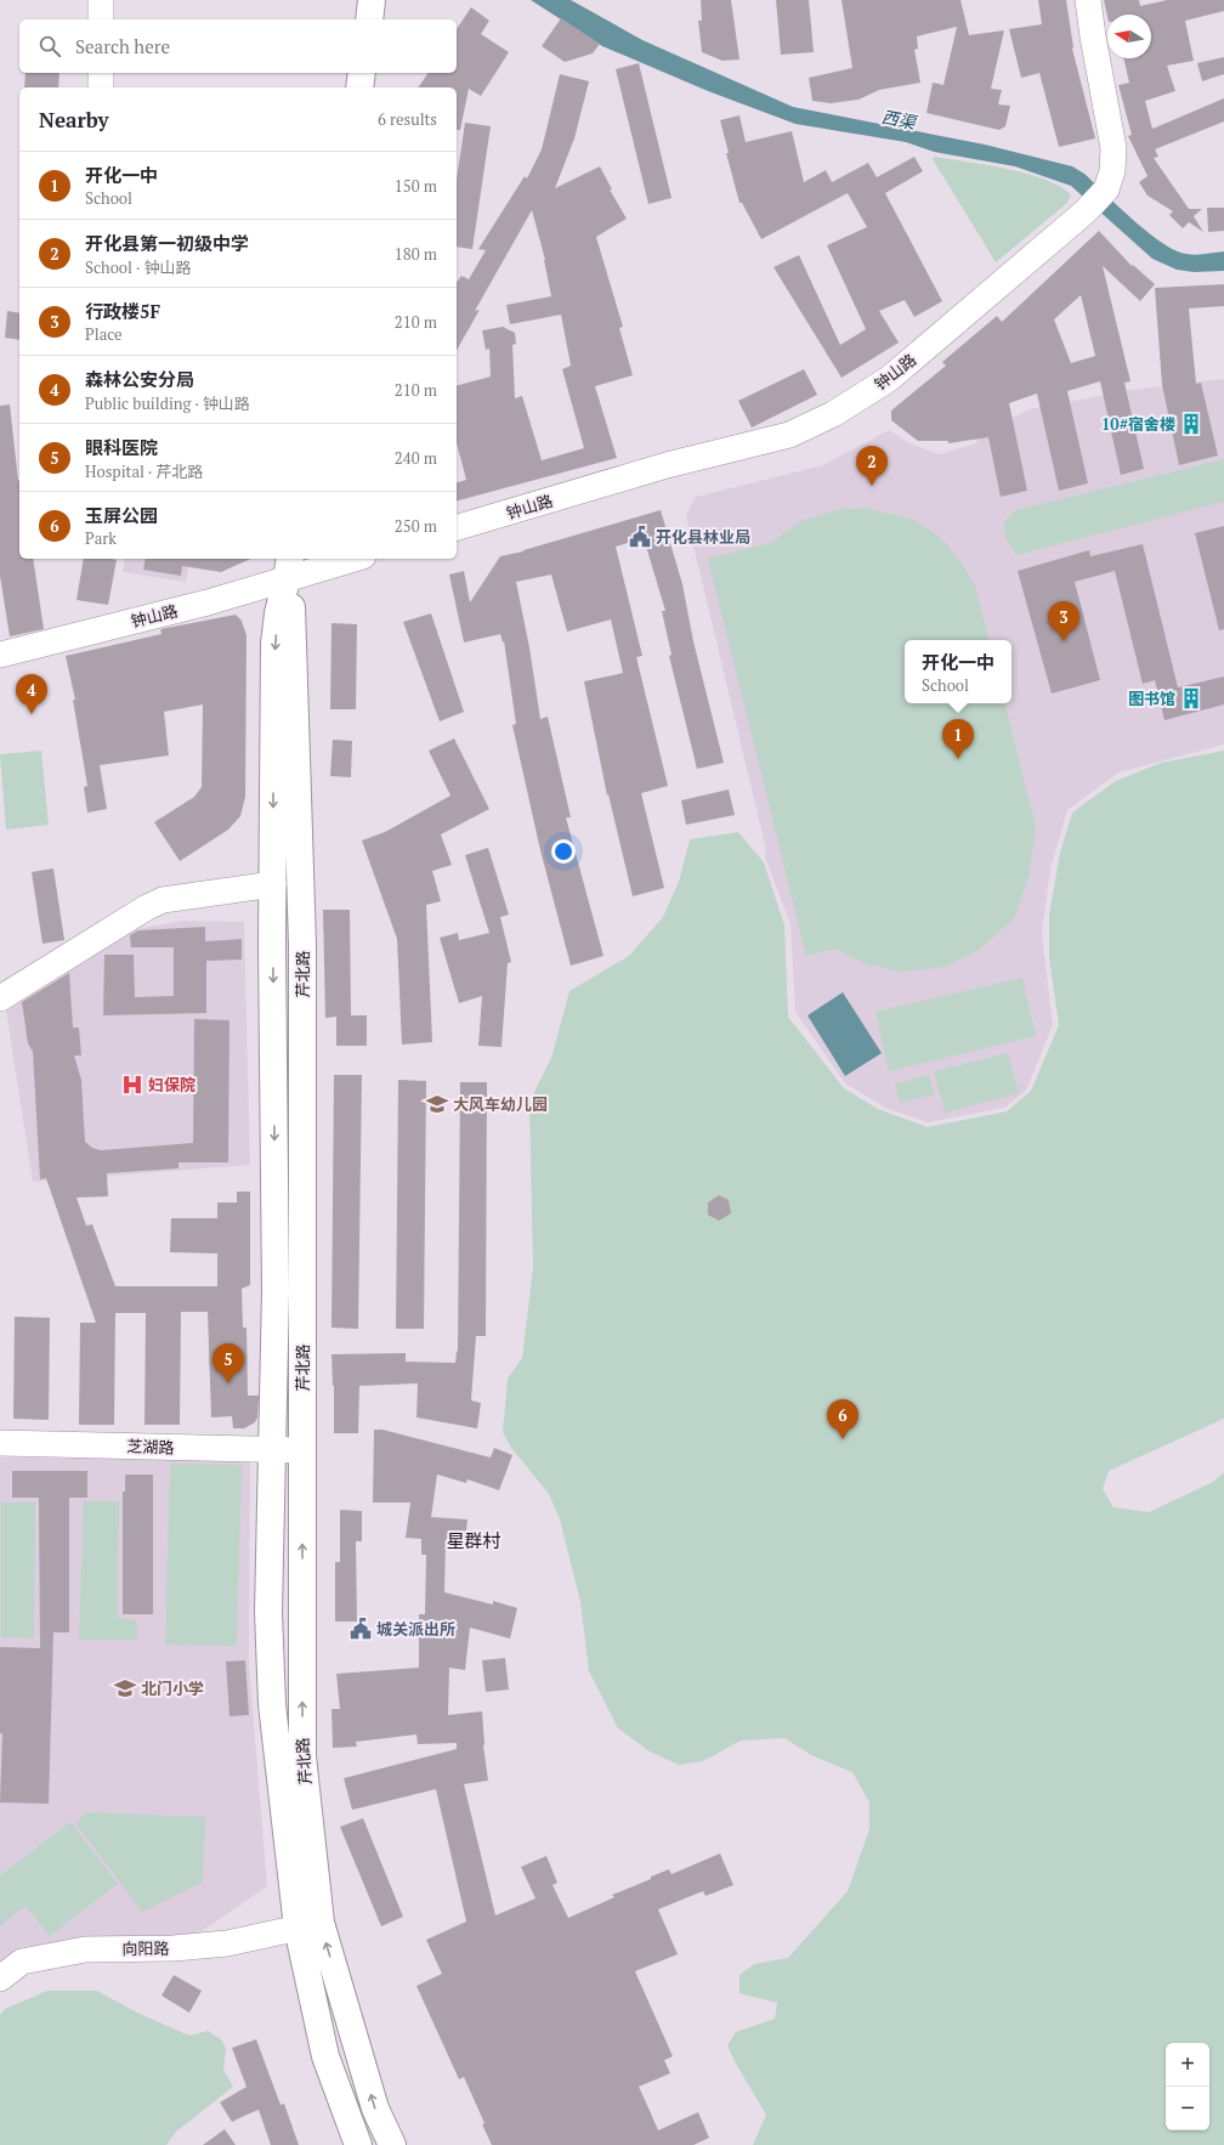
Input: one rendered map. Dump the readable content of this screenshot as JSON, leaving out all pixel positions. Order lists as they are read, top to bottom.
{
  "streets": {
    "main road": ["芹北路"],
    "street": ["钟山路", "芝湖路", "向阳路"]
  },
  "crossings": [
    ["钟山路", "芹北路"],
    ["芹北路", "芝湖路"],
    ["芹北路", "向阳路"]
  ],
  "districts": ["星群村"],
  "water": ["西渠"],
  "places": {
    "building": ["10#宿舍楼", "图书馆"],
    "public building": ["开化县林业局", "城关派出所"],
    "hospital": ["妇保院"],
    "school or university": ["大风车幼儿园", "北门小学"]
  },
  "north": "left",
  "page": {
    "search": "Search here",
    "heading": ["Nearby", "6 results"],
    "list": [
      {
        "mark": "1",
        "name": "开化一中",
        "note": "School",
        "value": "150 m"
      },
      {
        "mark": "2",
        "name": "开化县第一初级中学",
        "note": "School · 钟山路",
        "value": "180 m"
      },
      {
        "mark": "3",
        "name": "行政楼5F",
        "note": "Place",
        "value": "210 m"
      },
      {
        "mark": "4",
        "name": "森林公安分局",
        "note": "Public building · 钟山路",
        "value": "210 m"
      },
      {
        "mark": "5",
        "name": "眼科医院",
        "note": "Hospital · 芹北路",
        "value": "240 m"
      },
      {
        "mark": "6",
        "name": "玉屏公园",
        "note": "Park",
        "value": "250 m"
      }
    ],
    "pins": [
      "2",
      "3",
      "4",
      "1",
      "5",
      "6"
    ],
    "popup": ["开化一中", "School"],
    "map_buttons": ["+", "−"]
  }
}
